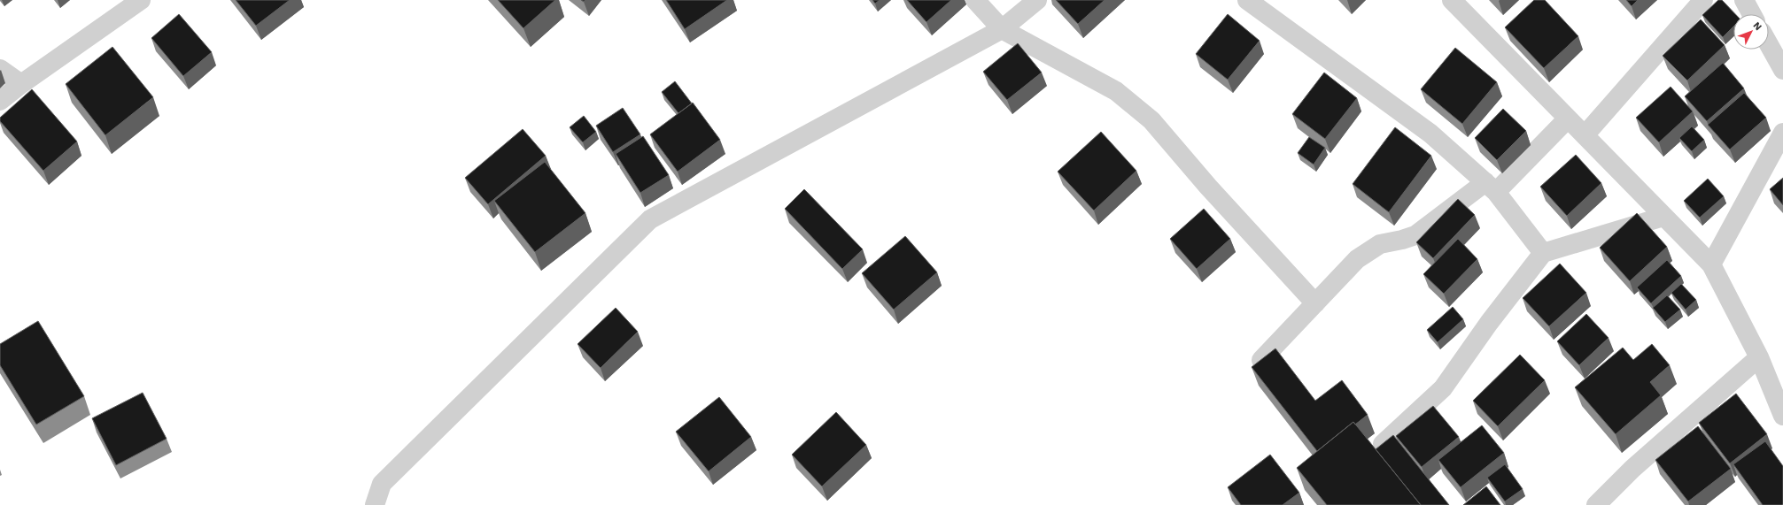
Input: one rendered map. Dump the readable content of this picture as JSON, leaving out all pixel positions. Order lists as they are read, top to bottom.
{
  "north": "top right"
}
